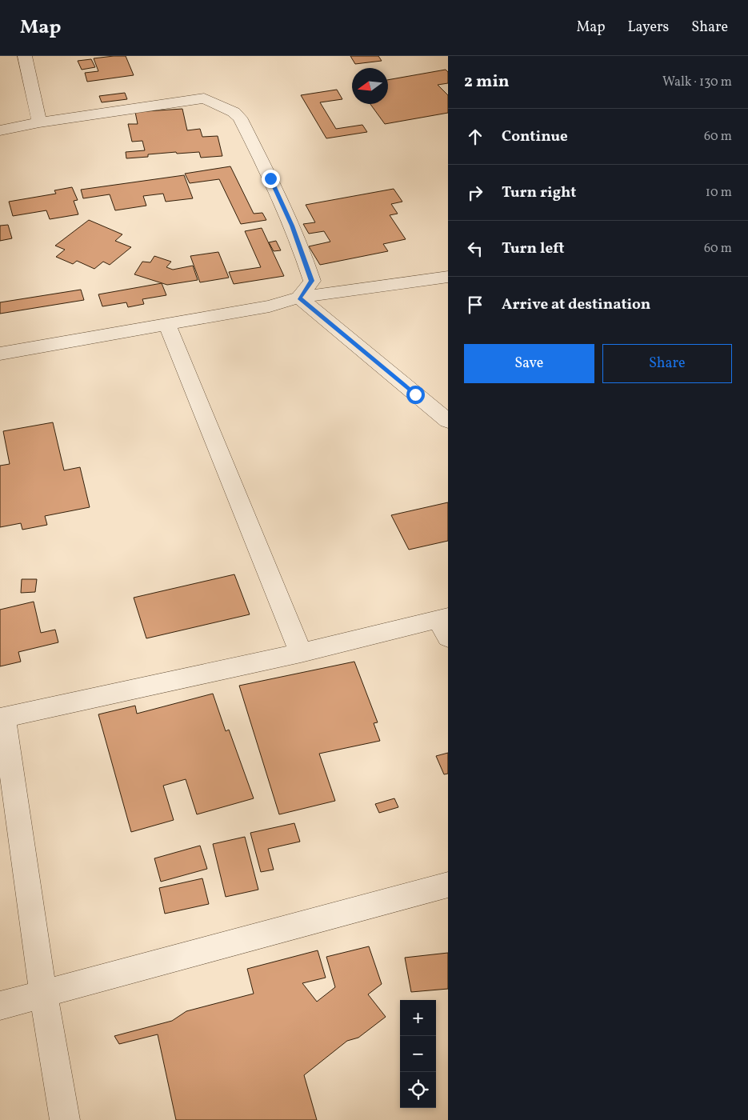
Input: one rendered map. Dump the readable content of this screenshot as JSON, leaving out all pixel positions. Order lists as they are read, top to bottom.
{
  "north": "left",
  "page": {
    "header": "Map",
    "nav": ["Map", "Layers", "Share"],
    "heading": ["2 min", "Walk · 130 m"],
    "list": [
      ["Continue", "60 m"],
      ["Turn right", "10 m"],
      ["Turn left", "60 m"],
      "Arrive at destination"
    ],
    "buttons": ["Save", "Share"],
    "map_buttons": ["+", "−"]
  }
}
